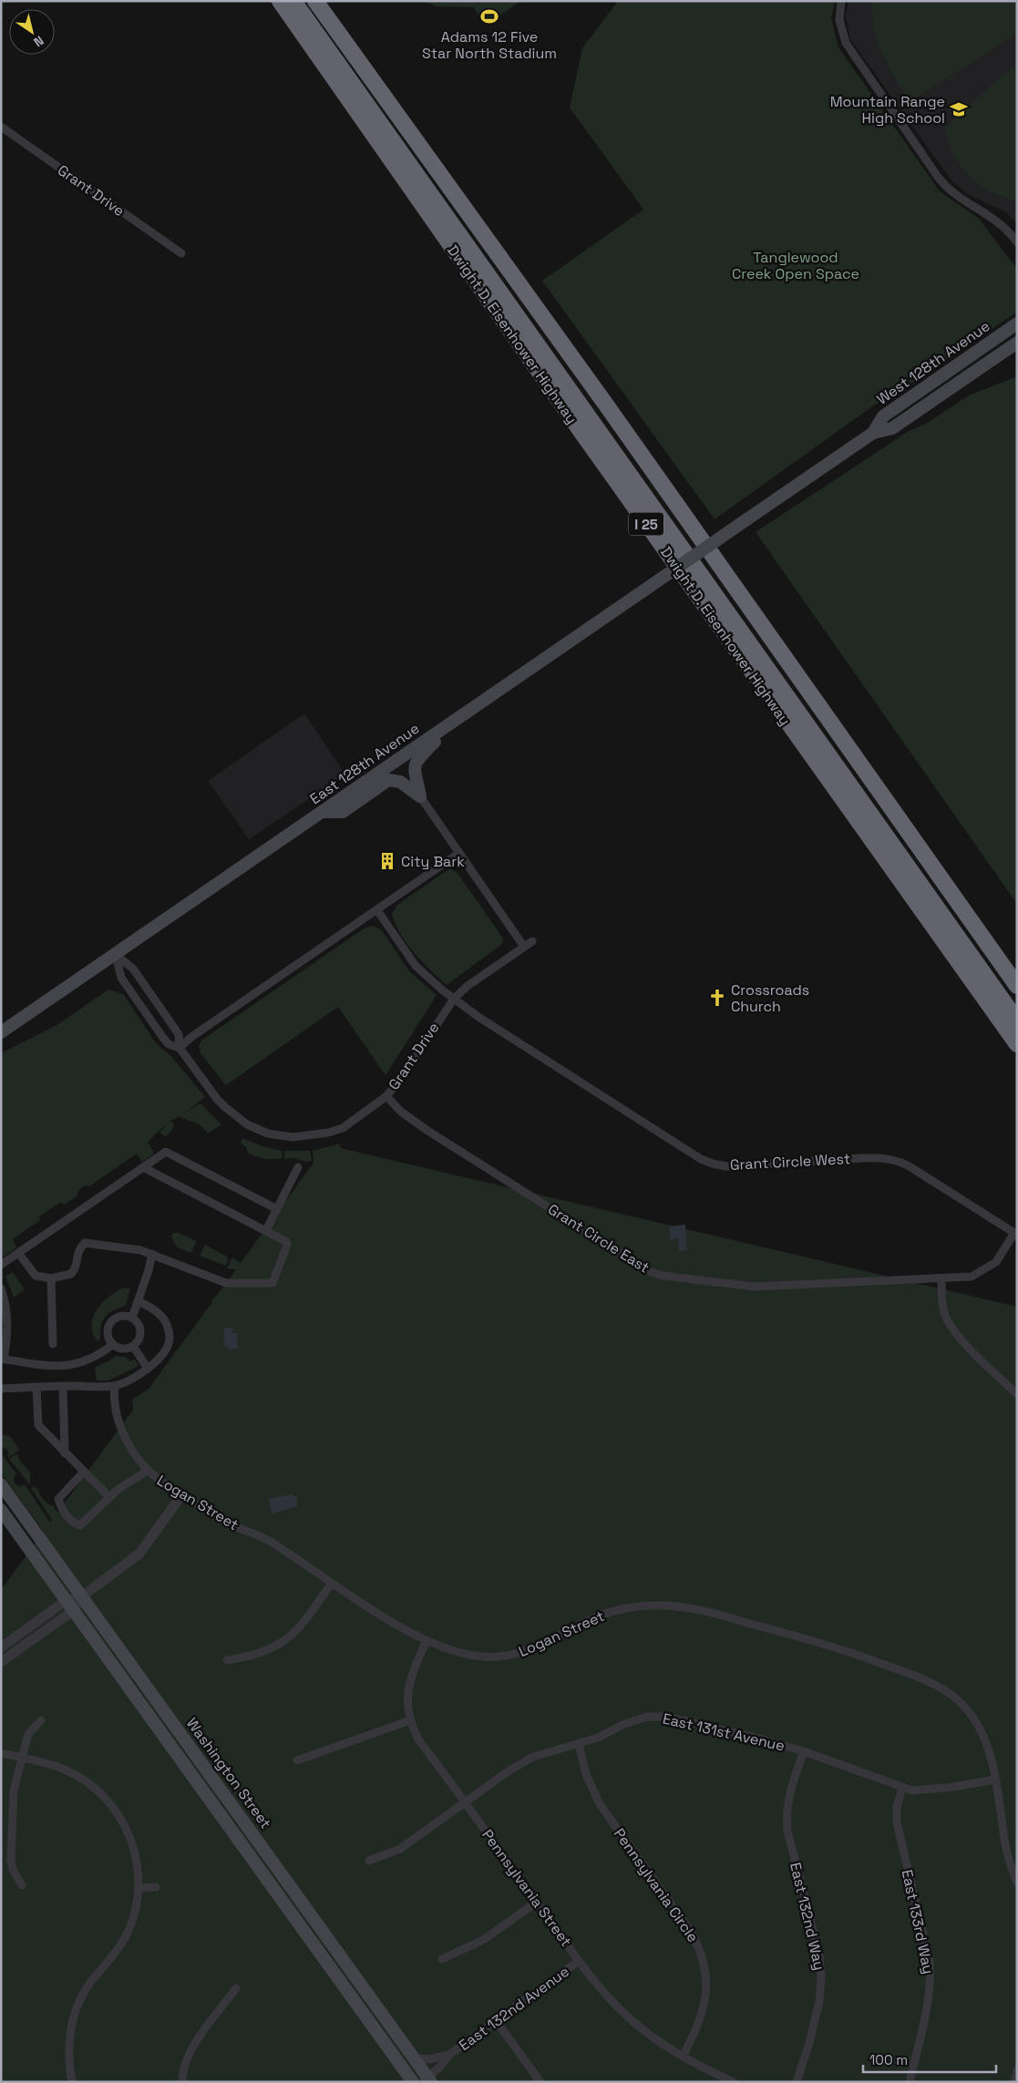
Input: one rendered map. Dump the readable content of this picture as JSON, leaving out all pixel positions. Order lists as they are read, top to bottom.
{
  "streets": {
    "highway": ["Dwight D. Eisenhower Highway", "I 25"],
    "main road": ["West 128th Avenue", "East 128th Avenue", "Washington Street"],
    "street": [
      "Grant Drive",
      "Grant Circle West",
      "Grant Circle East",
      "Logan Street",
      "East 131st Avenue",
      "Pennsylvania Circle",
      "Pennsylvania Street",
      "East 132nd Way",
      "East 133rd Way",
      "East 132nd Avenue"
    ]
  },
  "crossings": [
    ["Grant Drive", "East 128th Avenue"],
    ["Grant Drive", "Grant Circle West"],
    ["Grant Drive", "Grant Circle East"],
    ["West 128th Avenue", "East 128th Avenue"],
    ["Grant Circle West", "Grant Circle East"],
    ["Logan Street", "East 131st Avenue"],
    ["Logan Street", "Pennsylvania Street"],
    ["East 131st Avenue", "Pennsylvania Circle"],
    ["East 131st Avenue", "Pennsylvania Street"],
    ["East 131st Avenue", "East 132nd Way"],
    ["East 131st Avenue", "East 133rd Way"],
    ["Washington Street", "East 132nd Avenue"],
    ["Pennsylvania Circle", "Pennsylvania Street"],
    ["Pennsylvania Street", "East 132nd Avenue"]
  ],
  "parks": ["Tanglewood Creek Open Space"],
  "places": {
    "sports": ["Adams 12 Five Star North Stadium"],
    "school or university": ["Mountain Range High School"],
    "building": ["City Bark"],
    "church": ["Crossroads Church"]
  },
  "scale_bar": "100 m",
  "north": "bottom right"
}
